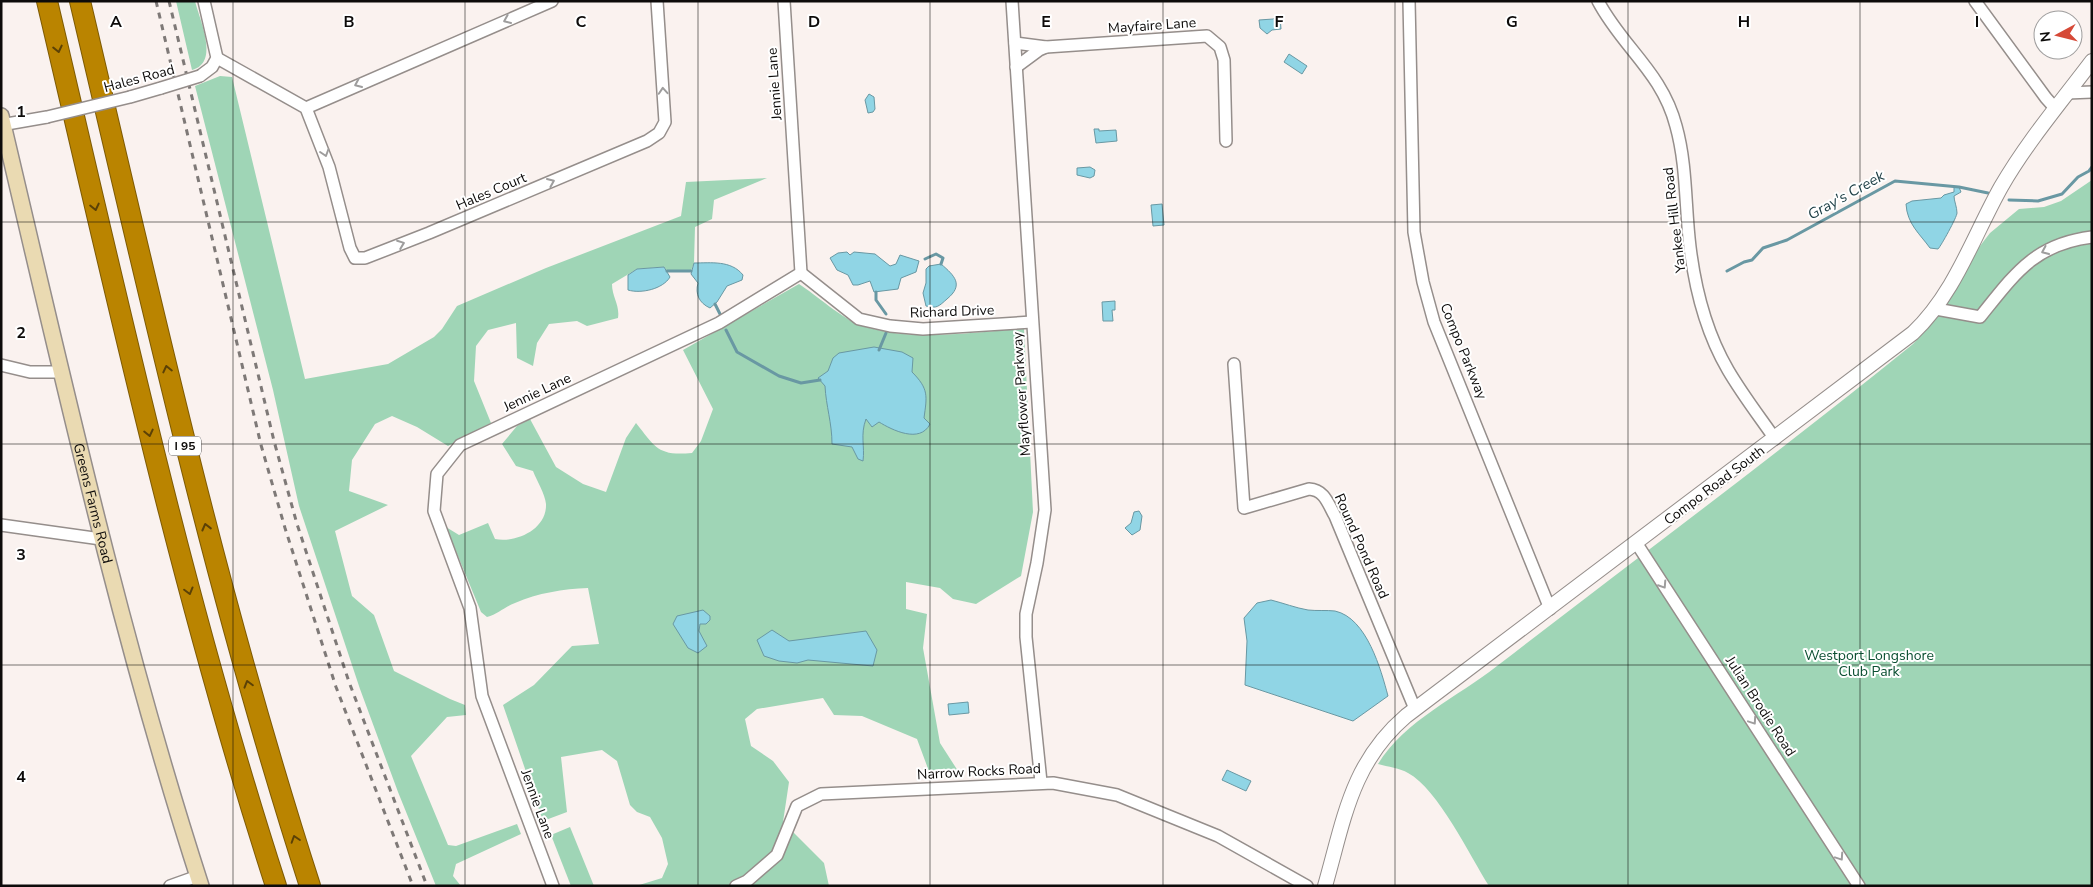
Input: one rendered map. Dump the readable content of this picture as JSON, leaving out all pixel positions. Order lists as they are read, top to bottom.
{
  "streets": {
    "highway": ["I 95"],
    "main road": ["Greens Farms Road"],
    "street": [
      "Mayfaire Lane",
      "Hales Road",
      "Jennie Lane",
      "Hales Court",
      "Yankee Hill Road",
      "Richard Drive",
      "Compo Parkway",
      "Mayflower Parkway",
      "Compo Road South",
      "Round Pond Road",
      "Julian Brodie Road",
      "Narrow Rocks Road"
    ]
  },
  "crossings": [
    ["Mayfaire Lane", "Mayflower Parkway"],
    ["Hales Road", "Greens Farms Road"],
    ["Jennie Lane", "Richard Drive"],
    ["Yankee Hill Road", "Compo Road South"],
    ["Richard Drive", "Mayflower Parkway"],
    ["Compo Parkway", "Compo Road South"],
    ["Mayflower Parkway", "Narrow Rocks Road"],
    ["Compo Road South", "Round Pond Road"],
    ["Compo Road South", "Julian Brodie Road"]
  ],
  "one_way": ["Julian Brodie Road"],
  "water": ["Gray's Creek"],
  "parks": ["Westport Longshore Club Park"],
  "north": "left",
  "grid": {
    "columns": [
      "A",
      "B",
      "C",
      "D",
      "E",
      "F",
      "G",
      "H",
      "I"
    ],
    "rows": [
      "1",
      "2",
      "3",
      "4"
    ]
  }
}
